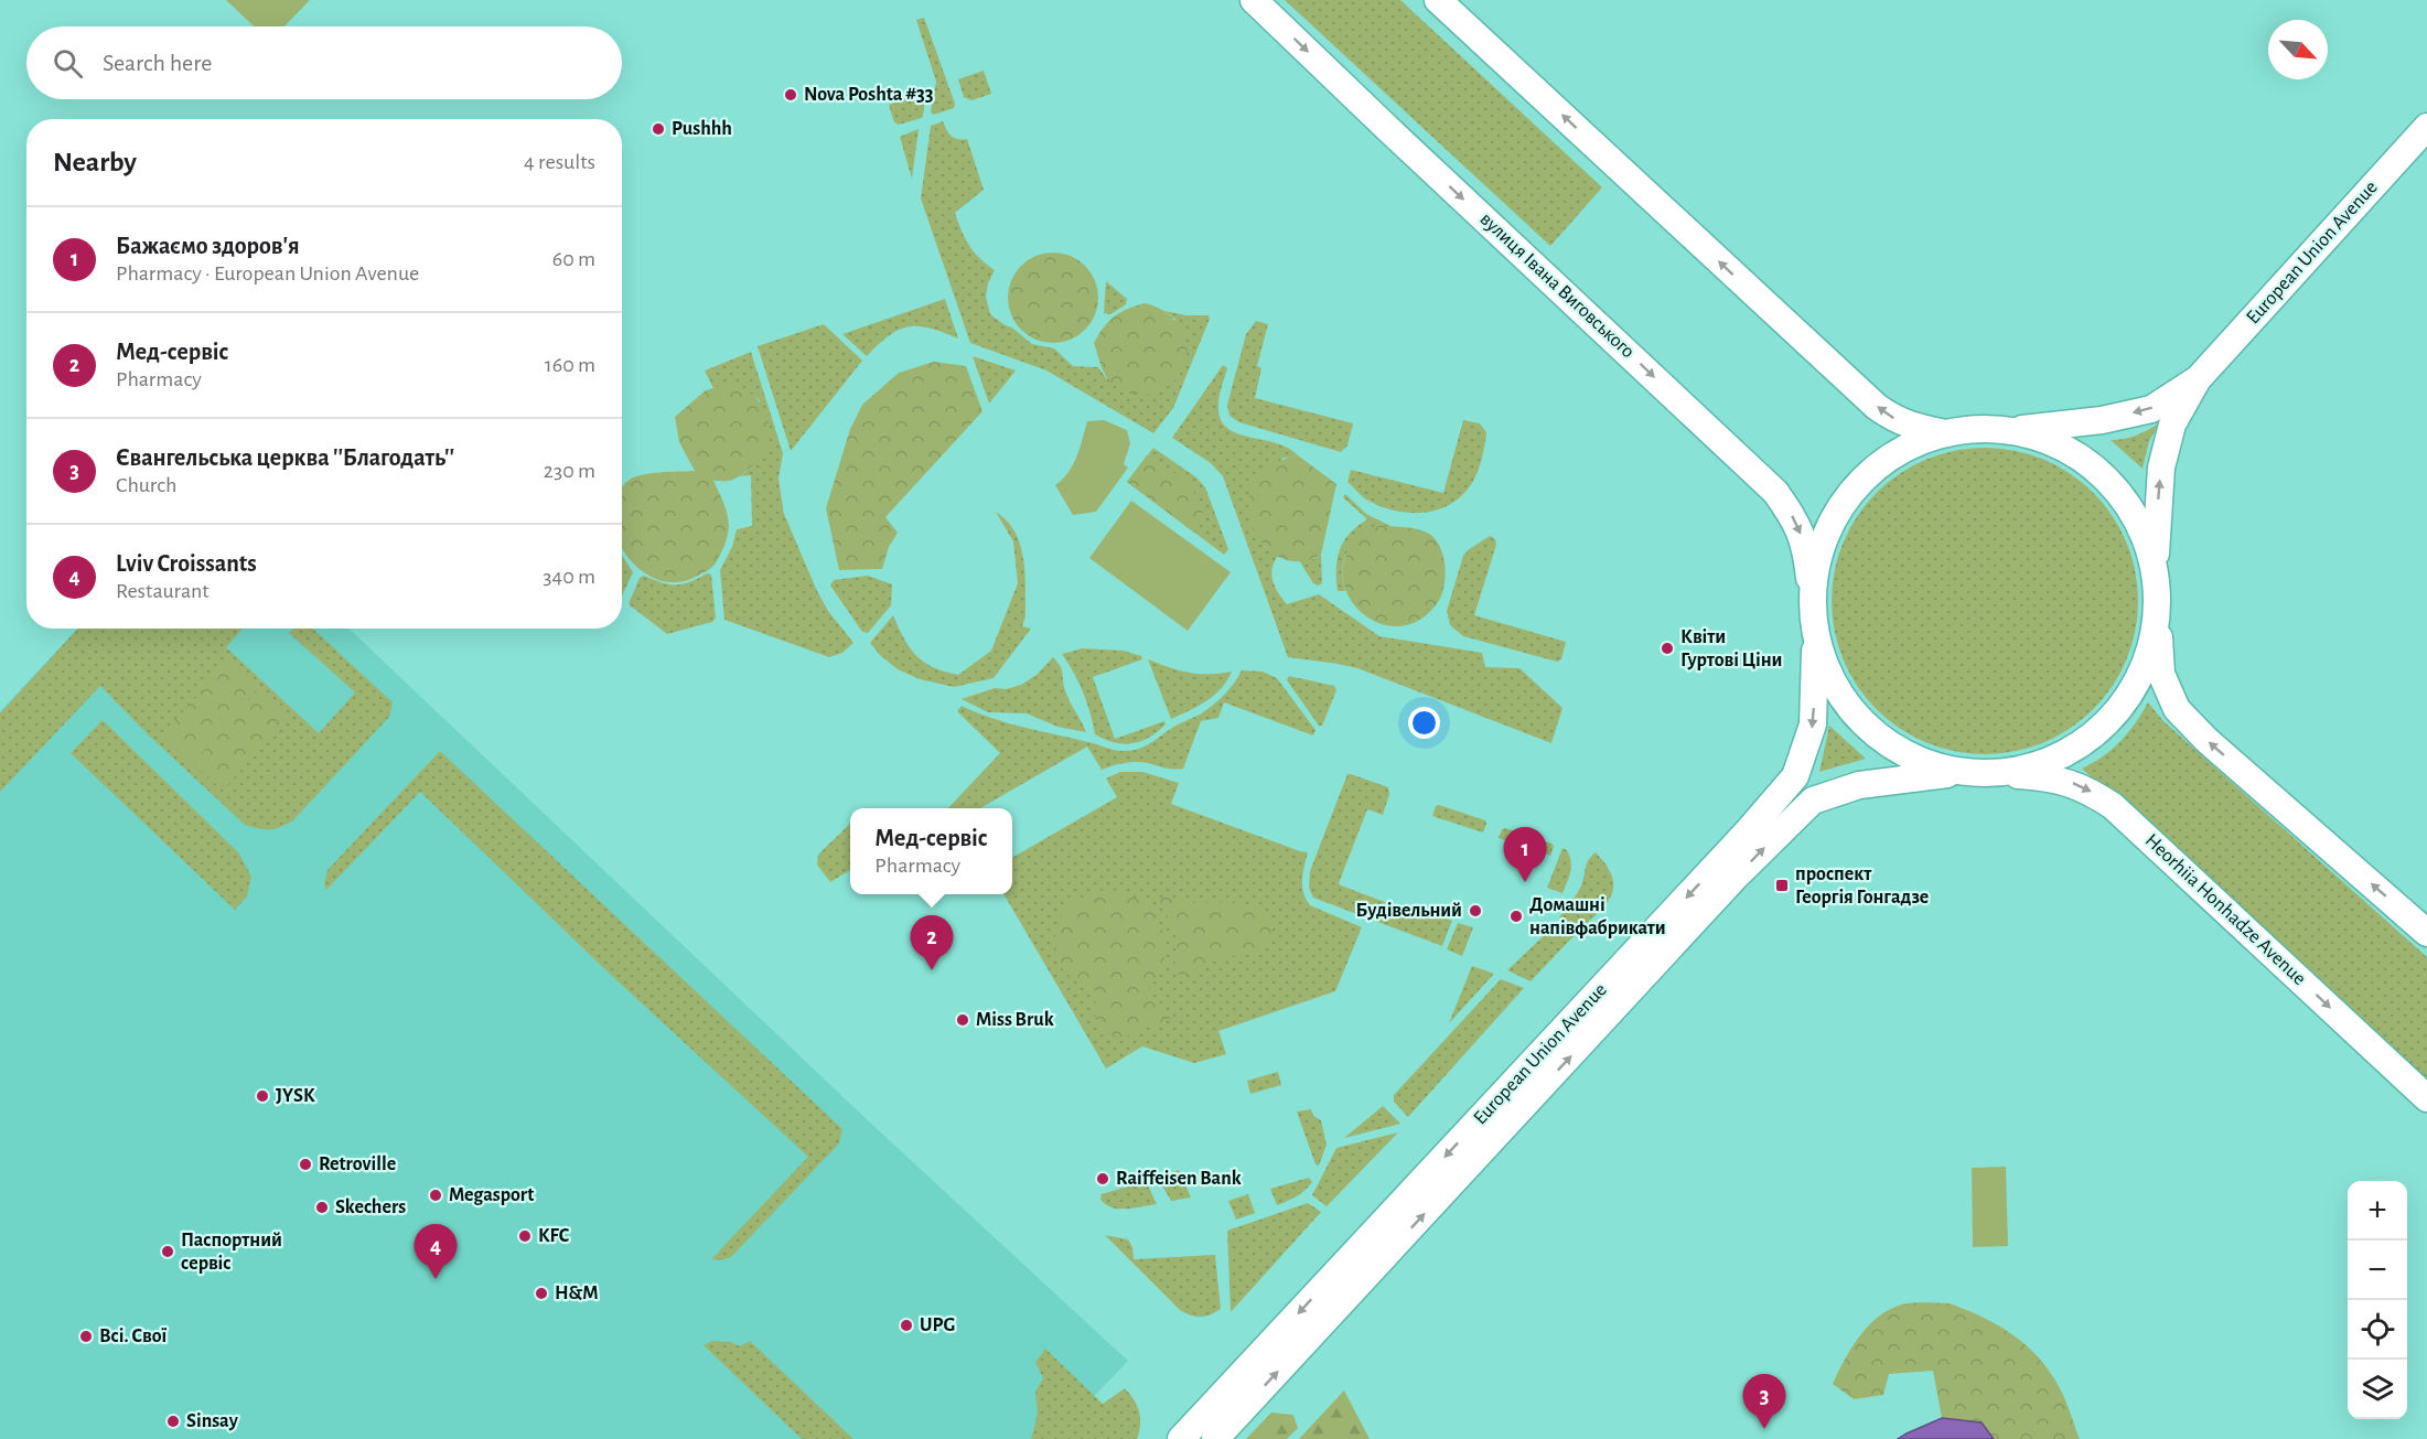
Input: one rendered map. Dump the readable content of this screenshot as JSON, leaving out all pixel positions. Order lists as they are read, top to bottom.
{
  "streets": {
    "main road": ["European Union Avenue", "вулиця Івана Виговського", "Heorhiia Honhadze Avenue"]
  },
  "places": {
    "other": [
      "Nova Poshta #33",
      "Pushhh",
      "Квіти Гуртові Ціни",
      "Будівельний",
      "Домашні напівфабрикати",
      "Miss Bruk",
      "JYSK",
      "Retroville",
      "Raiffeisen Bank",
      "Megasport",
      "Skechers",
      "KFC",
      "Паспортний сервіс",
      "H&M",
      "UPG",
      "Всі. Свої",
      "Sinsay"
    ],
    "transit": ["проспект Георгія Гонгадзе"]
  },
  "north": "bottom right",
  "page": {
    "search": "Search here",
    "heading": ["Nearby", "4 results"],
    "list": [
      {
        "mark": "1",
        "name": "Бажаємо здоров'я",
        "note": "Pharmacy · European Union Avenue",
        "value": "60 m"
      },
      {
        "mark": "2",
        "name": "Мед-сервіс",
        "note": "Pharmacy",
        "value": "160 m"
      },
      {
        "mark": "3",
        "name": "Євангельська церква ''Благодать''",
        "note": "Church",
        "value": "230 m"
      },
      {
        "mark": "4",
        "name": "Lviv Croissants",
        "note": "Restaurant",
        "value": "340 m"
      }
    ],
    "popup": ["Мед-сервіс", "Pharmacy"],
    "pins": [
      "1",
      "2",
      "4",
      "3"
    ],
    "map_buttons": ["+", "−"]
  }
}
